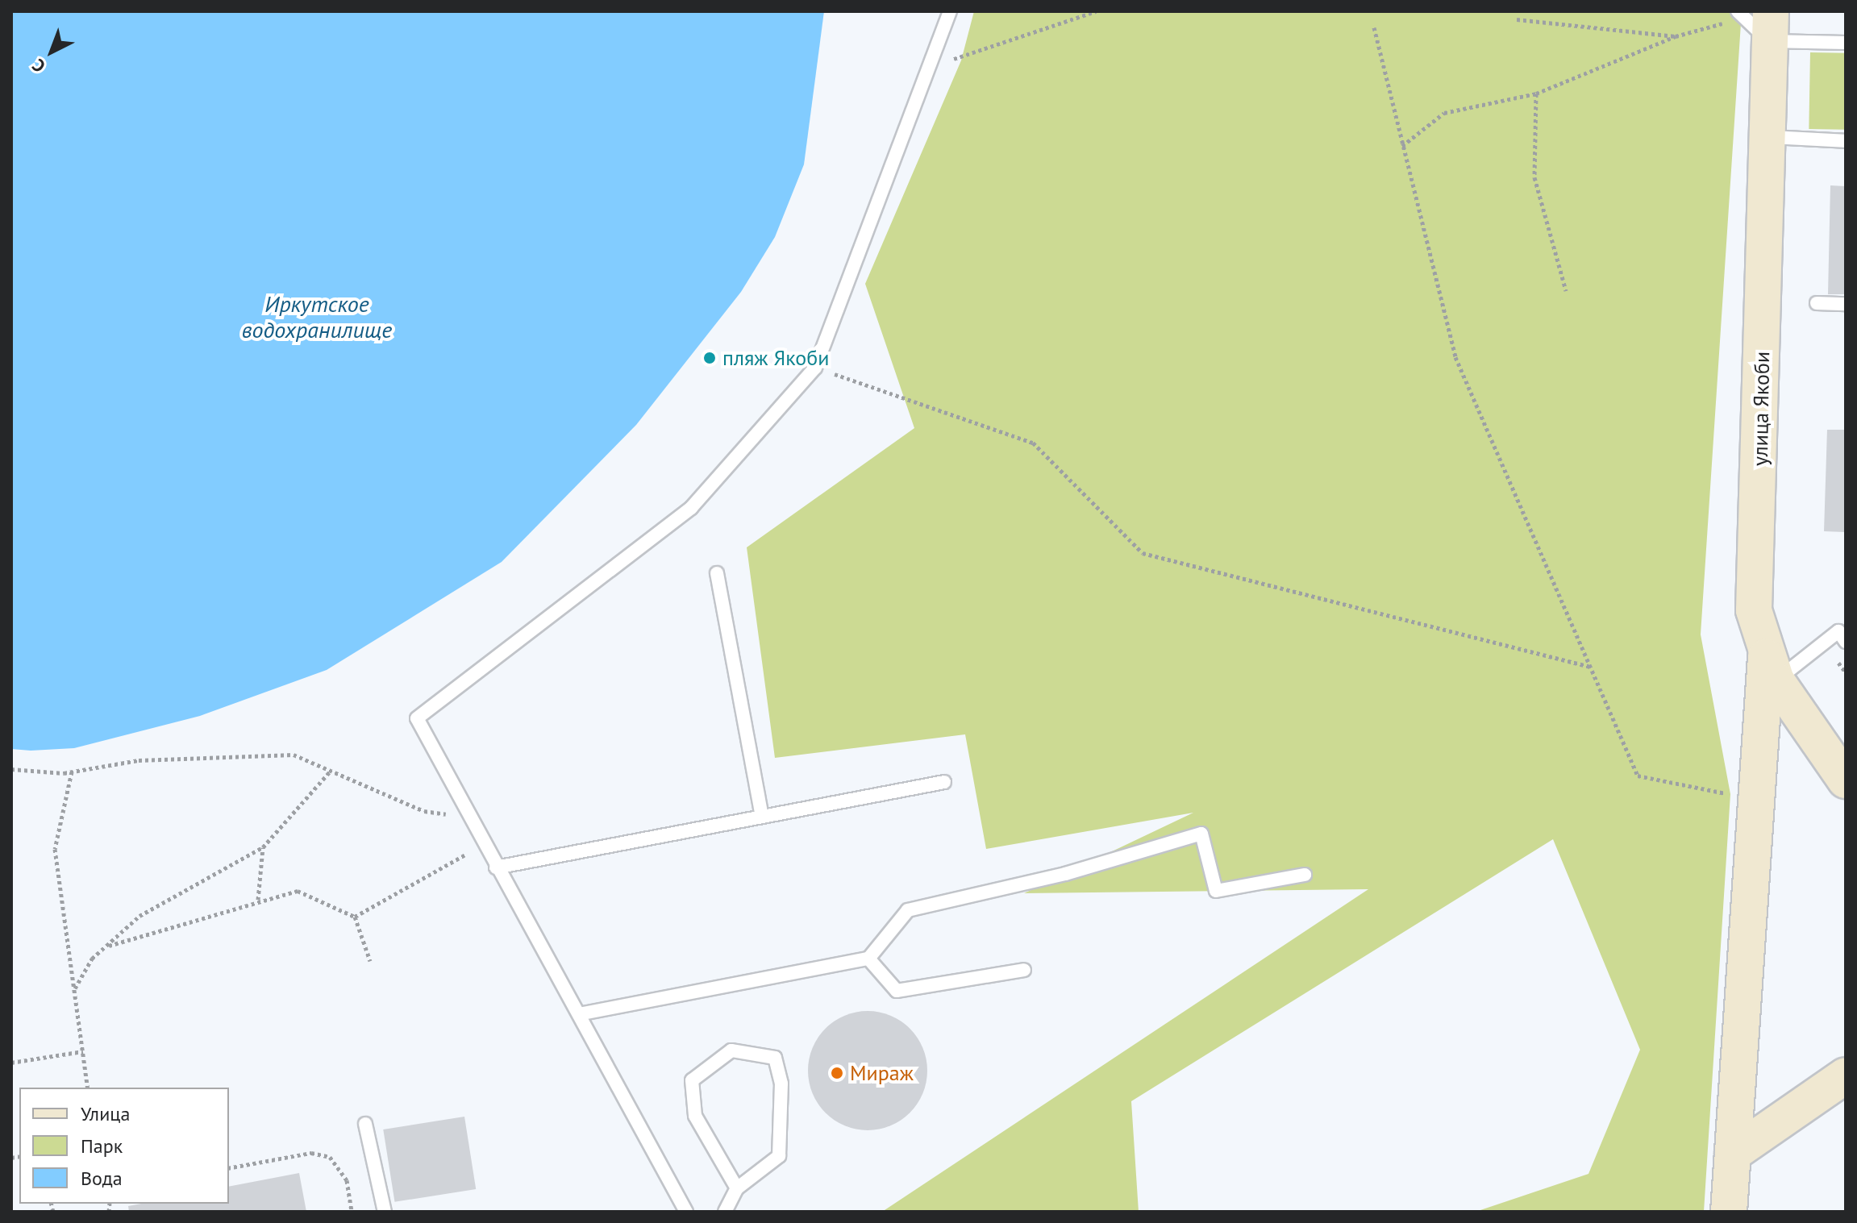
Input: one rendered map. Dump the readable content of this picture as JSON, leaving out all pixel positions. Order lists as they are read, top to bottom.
{
  "streets": {
    "street": ["улица Якоби"]
  },
  "water": ["Иркутское водохранилище"],
  "places": ["пляж Якоби", "Мираж"],
  "legend": ["Улица", "Парк", "Вода"],
  "north": "bottom left"
}
